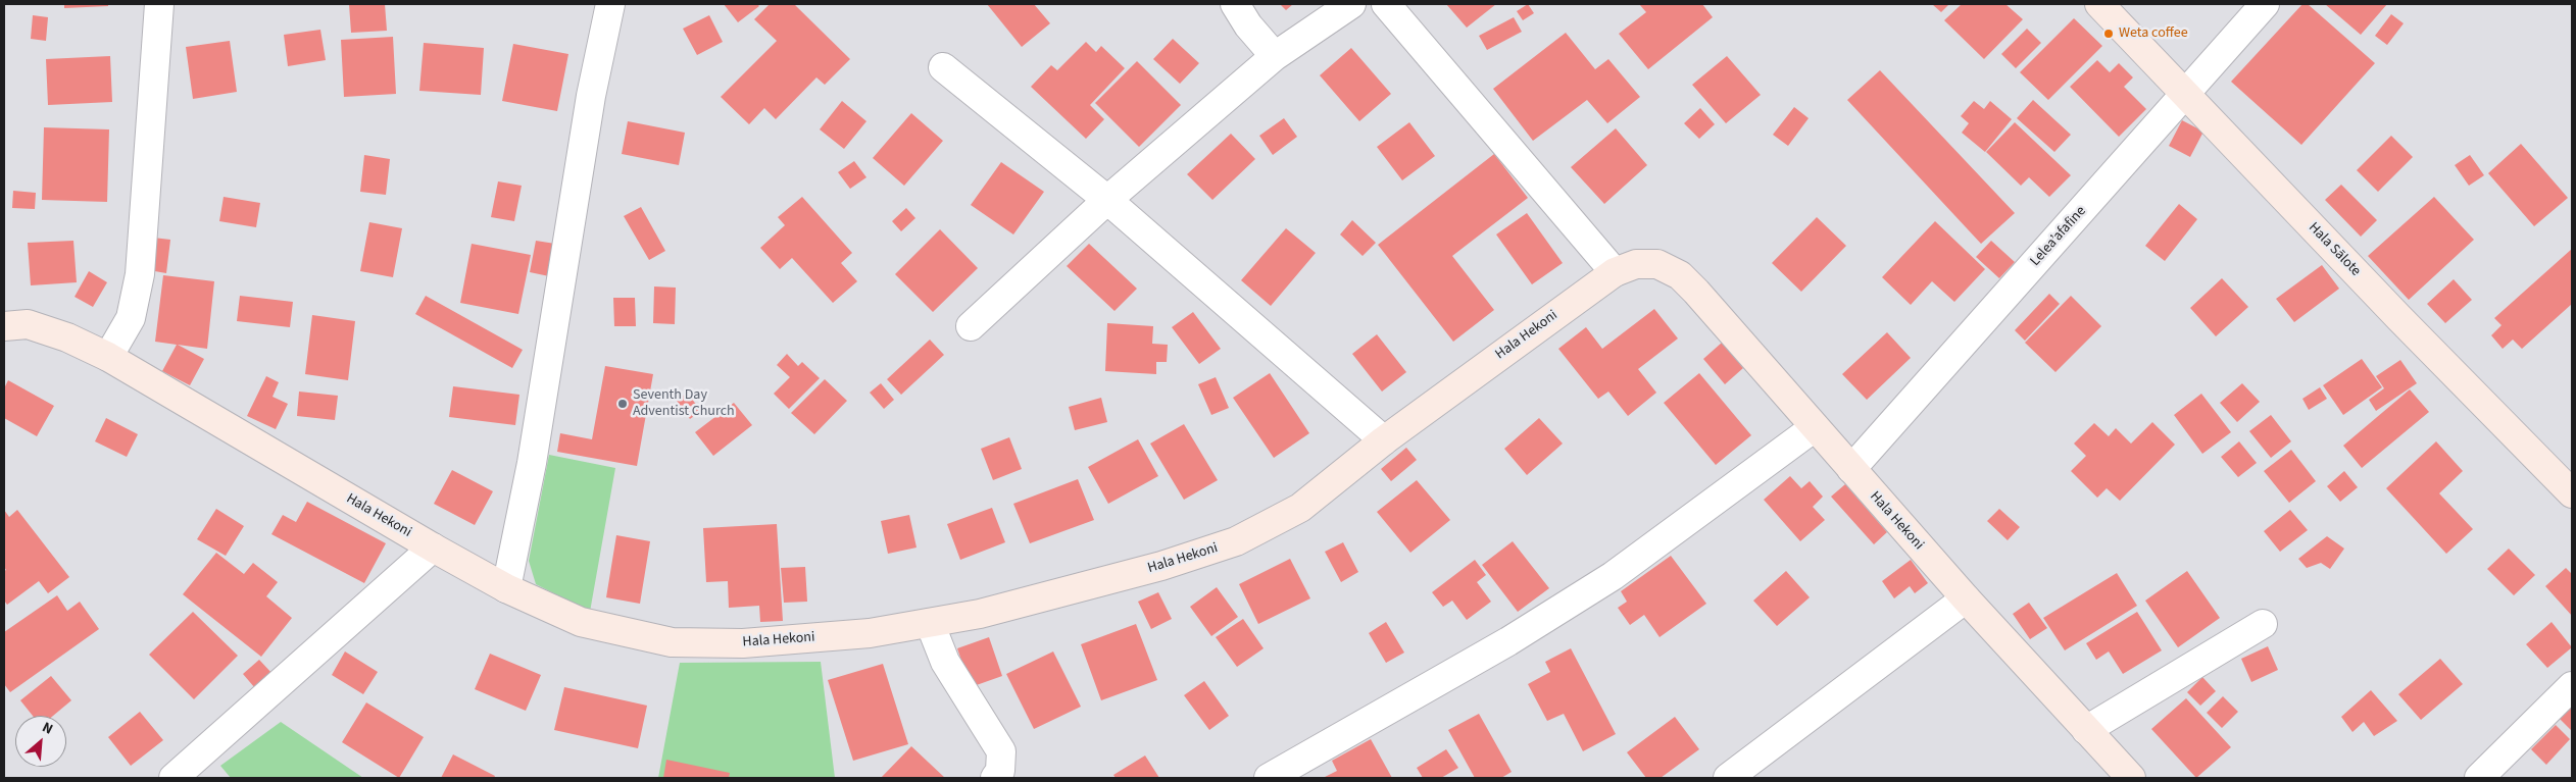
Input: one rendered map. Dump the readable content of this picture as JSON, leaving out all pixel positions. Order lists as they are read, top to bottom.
{
  "streets": {
    "street": ["Lelea’afafine", "Hala Sālote", "Hala Hekoni"]
  },
  "crossings": [
    ["Lelea’afafine", "Hala Sālote"],
    ["Lelea’afafine", "Hala Hekoni"]
  ],
  "places": ["Weta coffee", "Seventh Day Adventist Church"],
  "north": "top right"
}
